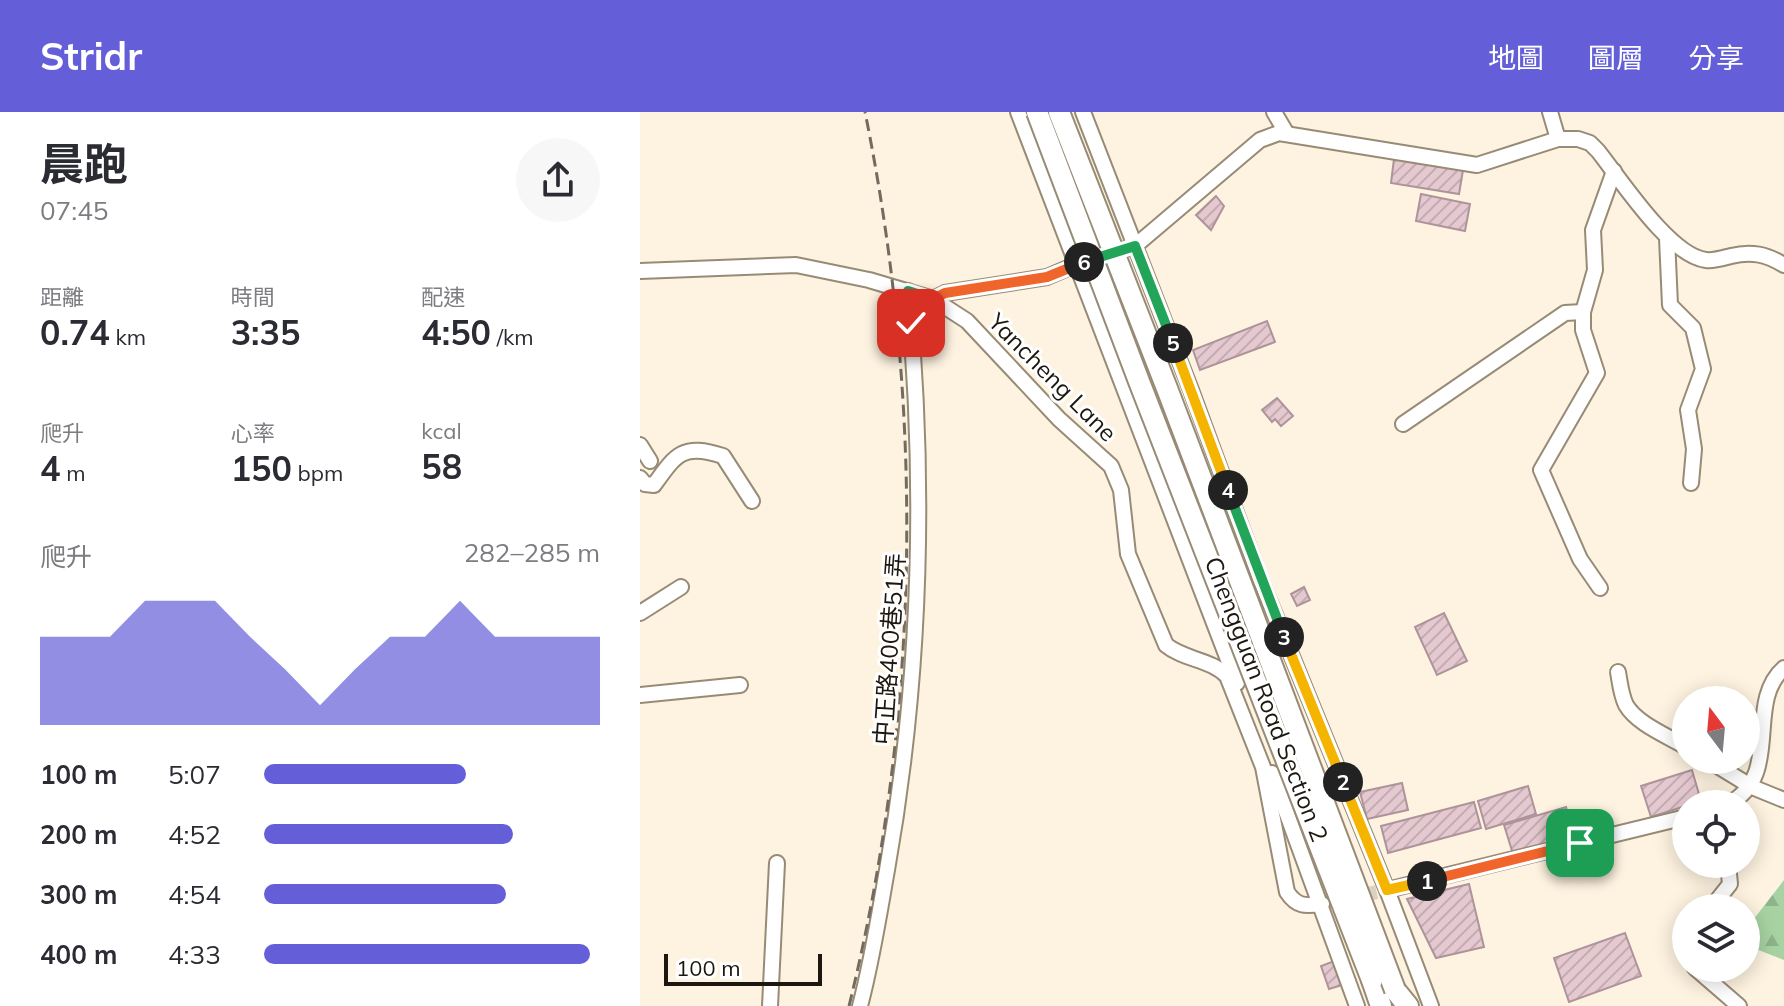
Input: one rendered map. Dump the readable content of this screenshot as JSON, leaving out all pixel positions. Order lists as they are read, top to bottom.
{
  "streets": {
    "street": ["Yancheng Lane", "中正路400巷51弄", "Chengguan Road Section 2"]
  },
  "crossings": [
    ["Yancheng Lane", "中正路400巷51弄"],
    ["Yancheng Lane", "Chengguan Road Section 2"]
  ],
  "scale_bar": "100 m",
  "north": "top",
  "page": {
    "header": "Stridr",
    "nav": ["地圖", "圖層", "分享"],
    "heading": ["晨跑", "07:45"],
    "pins": [
      "6",
      "5",
      "4",
      "3",
      "2",
      "1"
    ],
    "stats": [
      ["距離", "0.74 km"],
      ["時間", "3:35"],
      ["配速", "4:50 /km"],
      ["爬升", "4 m"],
      ["心率", "150 bpm"],
      ["kcal", "58"]
    ],
    "chart": ["爬升", "282–285 m"],
    "list": [
      {
        "name": "100 m",
        "note": "5:07"
      },
      {
        "name": "200 m",
        "note": "4:52"
      },
      {
        "name": "300 m",
        "note": "4:54"
      },
      {
        "name": "400 m",
        "note": "4:33"
      }
    ],
    "scale": "100 m"
  }
}
